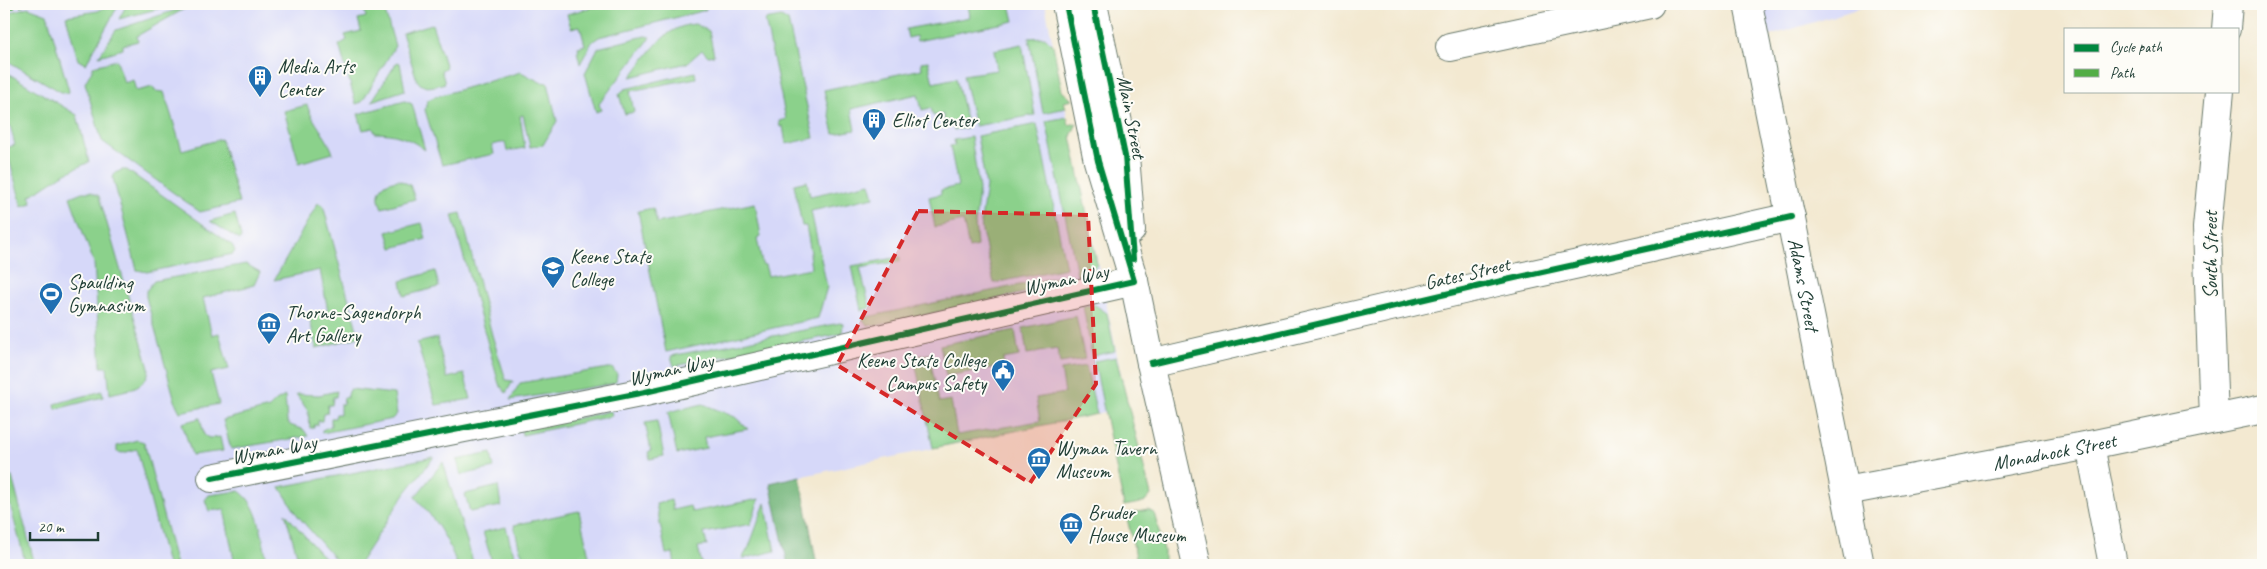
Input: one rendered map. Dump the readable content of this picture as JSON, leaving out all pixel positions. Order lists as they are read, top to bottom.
{
  "streets": {
    "street": [
      "Main Street",
      "South Street",
      "Gates Street",
      "Wyman Way",
      "Adams Street",
      "Monadnock Street"
    ]
  },
  "crossings": [
    ["Main Street", "Gates Street"],
    ["Main Street", "Wyman Way"],
    ["South Street", "Monadnock Street"],
    ["Gates Street", "Adams Street"],
    ["Adams Street", "Monadnock Street"]
  ],
  "places": {
    "building": ["Media Arts Center", "Elliot Center"],
    "school or university": ["Keene State College"],
    "sports": ["Spaulding Gymnasium"],
    "museum": ["Thorne-Sagendorph Art Gallery", "Wyman Tavern Museum", "Bruder House Museum"],
    "public building": ["Keene State College Campus Safety"]
  },
  "legend": ["Cycle path", "Path"],
  "scale_bar": "20 m"
}
